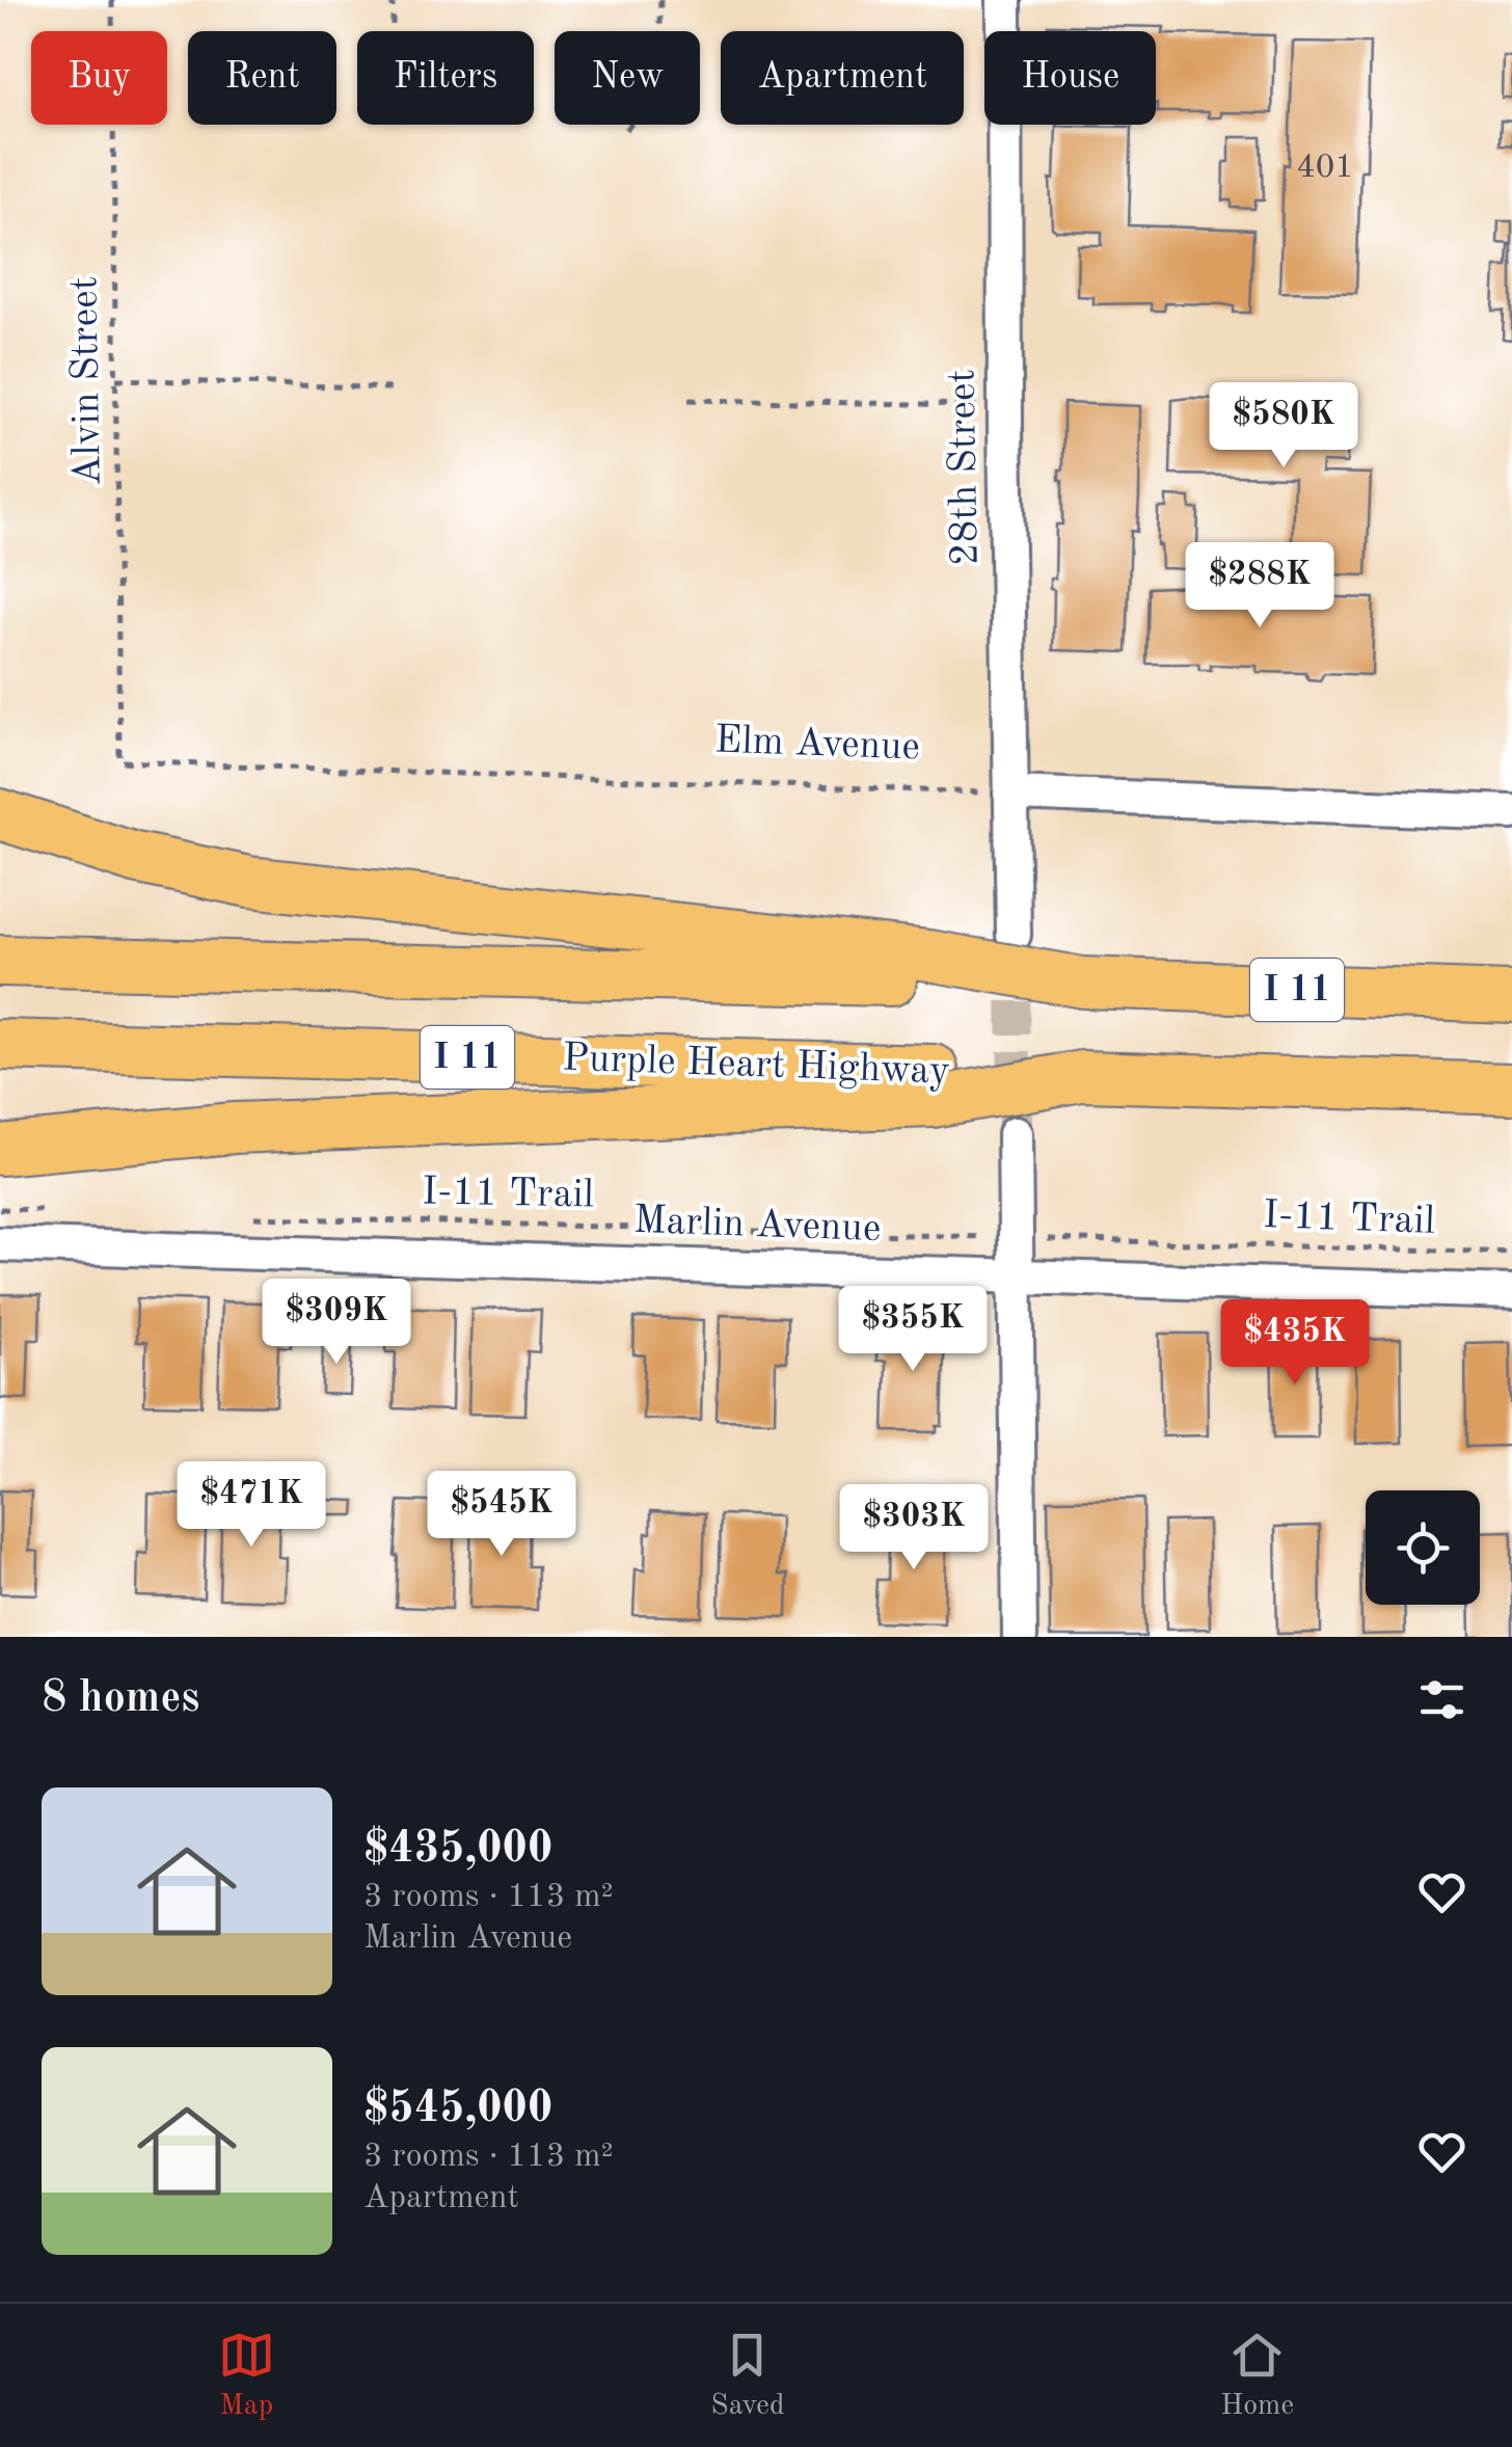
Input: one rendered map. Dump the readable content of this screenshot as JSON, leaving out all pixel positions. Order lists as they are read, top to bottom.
{
  "streets": {
    "highway": ["I 11", "Purple Heart Highway"],
    "street": ["28th Street", "Marlin Avenue"],
    "path": ["Alvin Street", "Elm Avenue", "I-11 Trail"]
  },
  "crossings": [
    ["Alvin Street", "Elm Avenue"],
    ["28th Street", "Elm Avenue"]
  ],
  "house_numbers": ["401"],
  "page": {
    "chip": [
      "Buy",
      "Rent",
      "Filters",
      "New",
      "Apartment",
      "House"
    ],
    "price": [
      "$580K",
      "$288K",
      "$309K",
      "$355K",
      "$435K",
      "$471K",
      "$545K",
      "$303K"
    ],
    "heading": "8 homes",
    "list": [
      {
        "name": "$435,000",
        "note": "3 rooms · 113 m² · Marlin Avenue"
      },
      {
        "name": "$545,000",
        "note": "3 rooms · 113 m² · Apartment"
      }
    ],
    "tabs": ["Map", "Saved", "Home"]
  }
}
